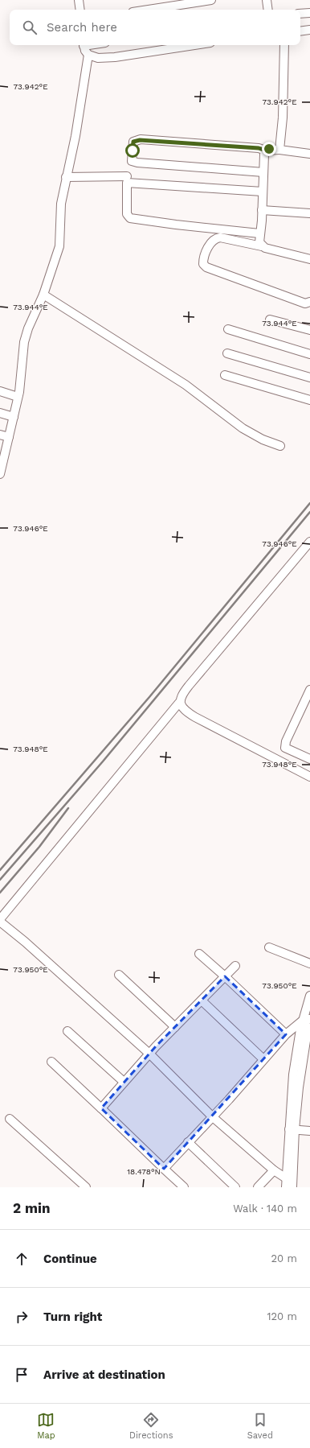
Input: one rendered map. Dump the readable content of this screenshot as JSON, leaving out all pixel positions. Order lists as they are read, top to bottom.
{
  "page": {
    "search": "Search here",
    "heading": ["2 min", "Walk · 140 m"],
    "list": [
      ["Continue", "20 m"],
      ["Turn right", "120 m"],
      "Arrive at destination"
    ],
    "nav": ["Map", "Directions", "Saved"]
  },
  "coordinates": [
    "73.942°E",
    "73.944°E",
    "73.946°E",
    "73.948°E",
    "73.950°E",
    "18.478°N"
  ]
}
